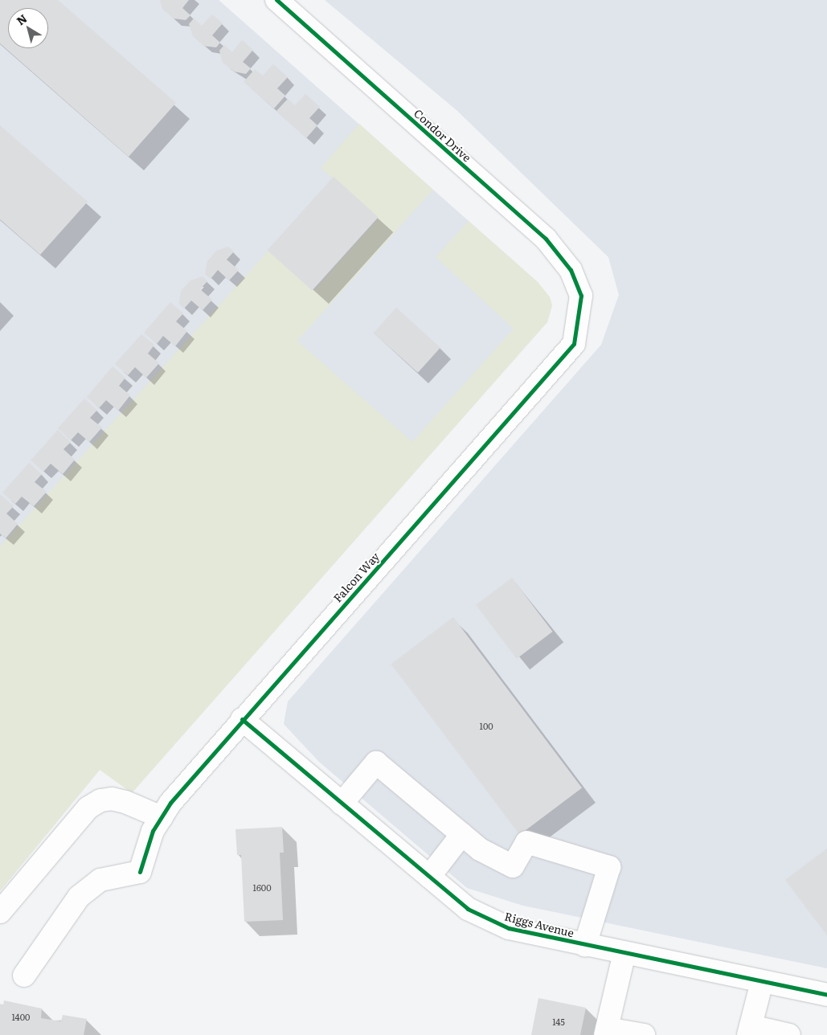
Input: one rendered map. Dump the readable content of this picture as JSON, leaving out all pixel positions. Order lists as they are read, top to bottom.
{
  "streets": {
    "street": ["Condor Drive", "Falcon Way", "Riggs Avenue"]
  },
  "crossings": [
    ["Condor Drive", "Falcon Way"],
    ["Falcon Way", "Riggs Avenue"]
  ],
  "house_numbers": [
    "100",
    "1600",
    "1400",
    "145"
  ],
  "north": "top left"
}
